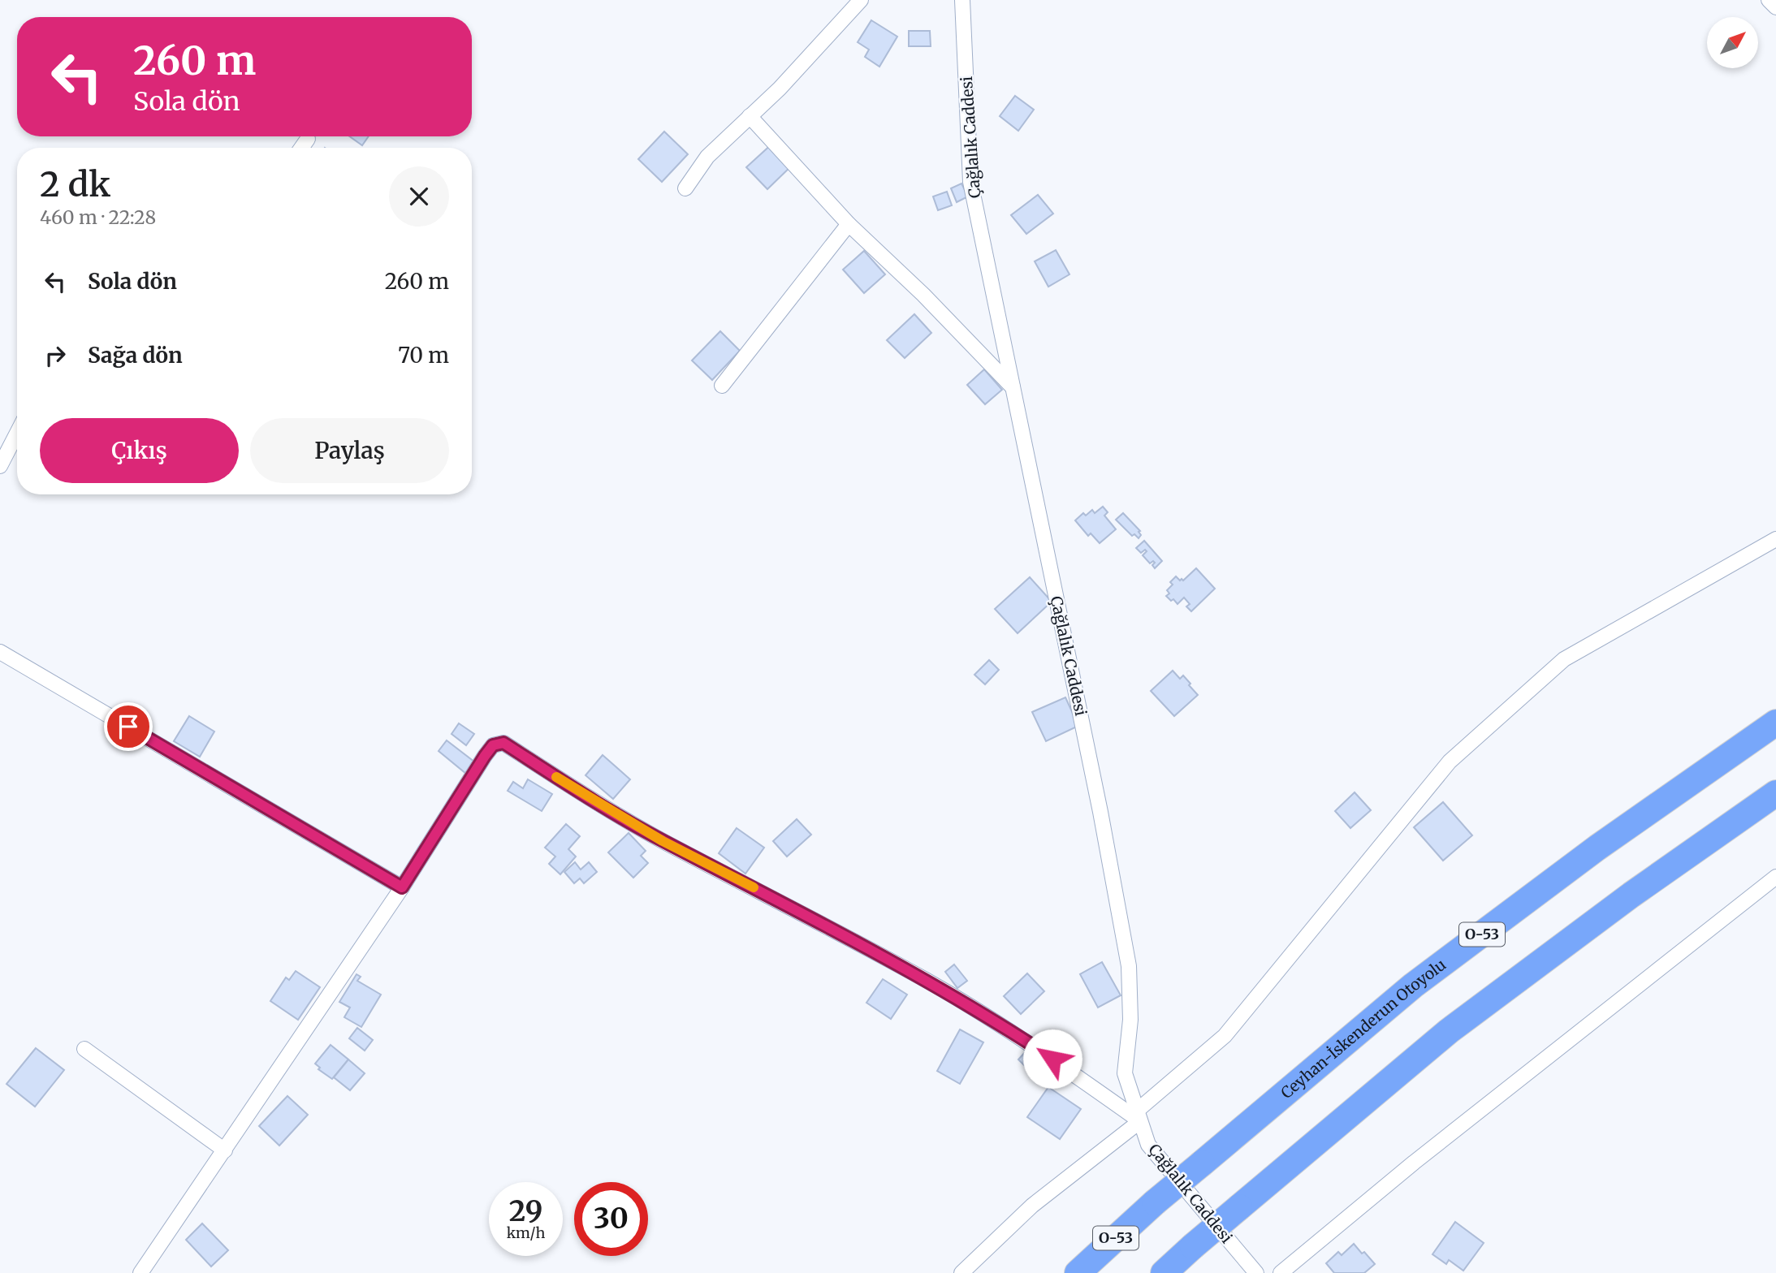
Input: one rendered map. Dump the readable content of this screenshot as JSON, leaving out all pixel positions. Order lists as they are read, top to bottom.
{
  "streets": {
    "highway": ["O-53", "Ceyhan-İskenderun Otoyolu"],
    "street": ["Çağlalık Caddesi"]
  },
  "north": "top right",
  "page": {
    "turn": ["260 m", "Sola dön"],
    "heading": ["2 dk", "460 m · 22:28"],
    "list": [
      {
        "name": "Sola dön",
        "value": "260 m"
      },
      {
        "name": "Sağa dön",
        "value": "70 m"
      }
    ],
    "buttons": ["Çıkış", "Paylaş"],
    "speed": "29 km/h",
    "limit": "30"
  }
}
